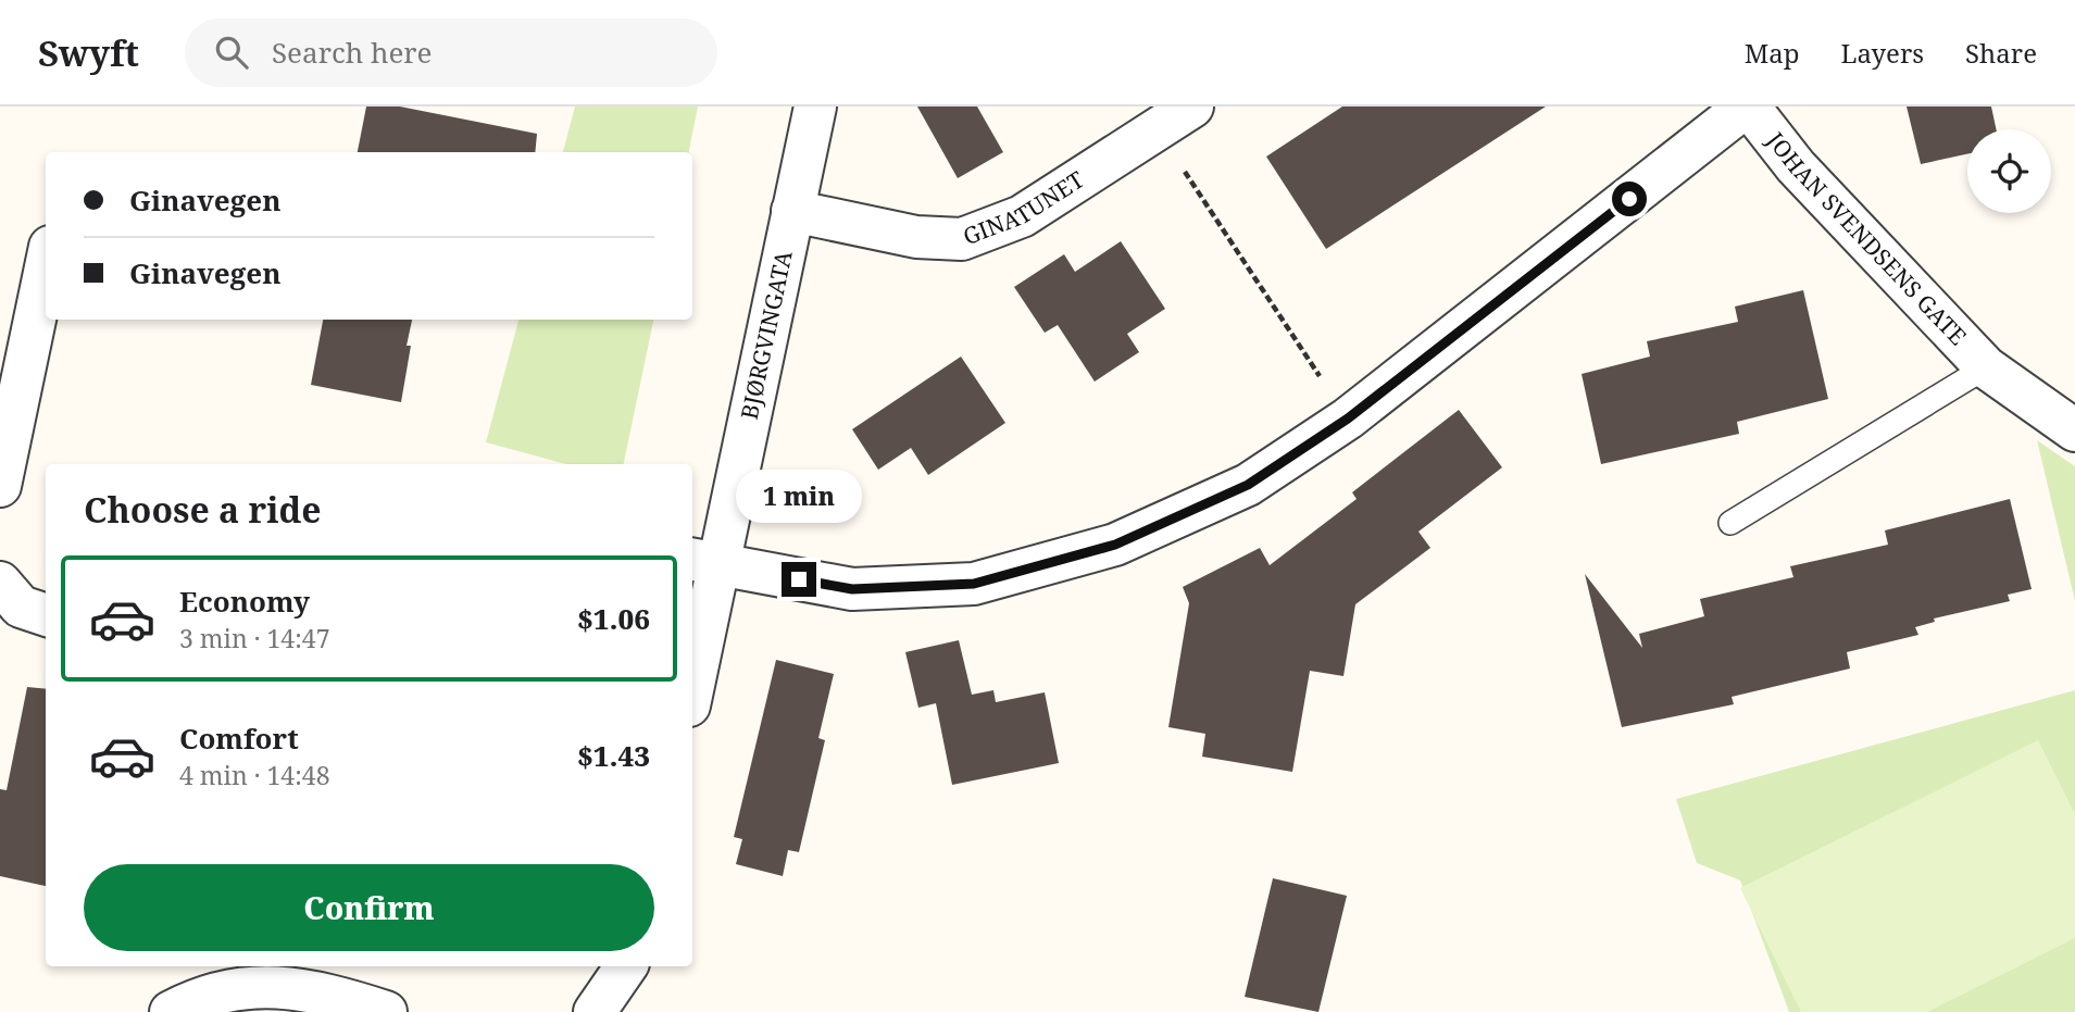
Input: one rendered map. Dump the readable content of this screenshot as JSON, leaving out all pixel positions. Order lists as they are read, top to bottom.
{
  "streets": {
    "street": ["GINATUNET", "JOHAN SVENDSENS GATE", "BJØRGVINGATA"]
  },
  "crossings": [
    ["GINATUNET", "BJØRGVINGATA"]
  ],
  "page": {
    "header": "Swyft",
    "search": "Search here",
    "nav": ["Map", "Layers", "Share"],
    "banner": ["Ginavegen", "Ginavegen"],
    "heading": "Choose a ride",
    "bubble": "1 min",
    "list": [
      {
        "name": "Economy",
        "note": "3 min · 14:47",
        "value": "$1.06"
      },
      {
        "name": "Comfort",
        "note": "4 min · 14:48",
        "value": "$1.43"
      }
    ],
    "buttons": "Confirm"
  }
}
